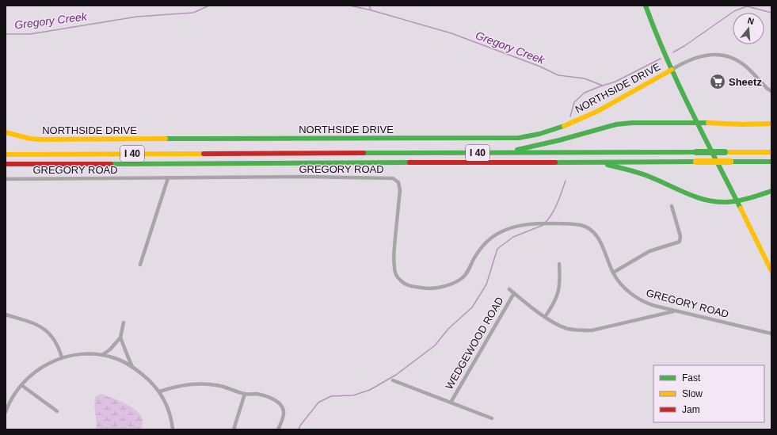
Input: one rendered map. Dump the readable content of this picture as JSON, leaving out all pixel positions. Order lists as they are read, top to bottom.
{
  "streets": {
    "main road": ["NORTHSIDE DRIVE", "I 40"],
    "street": ["GREGORY ROAD", "WEDGEWOOD ROAD"]
  },
  "water": ["Gregory Creek"],
  "places": {
    "supermarket": ["Sheetz"]
  },
  "legend": ["Fast", "Slow", "Jam"],
  "north": "top"
}
